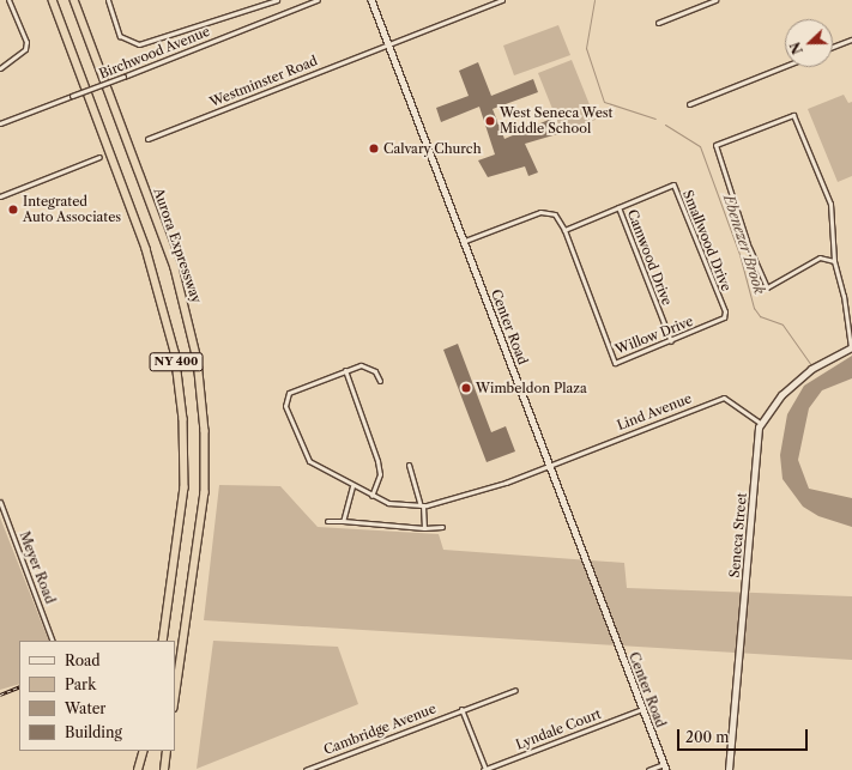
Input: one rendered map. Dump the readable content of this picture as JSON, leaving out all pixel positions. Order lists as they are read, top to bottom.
{
  "streets": {
    "highway": ["Aurora Expressway", "NY 400"],
    "main road": ["Center Road", "Seneca Street"],
    "street": [
      "Birchwood Avenue",
      "Westminster Road",
      "Smallwood Drive",
      "Camwood Drive",
      "Willow Drive",
      "Lind Avenue",
      "Meyer Road",
      "Cambridge Avenue",
      "Lyndale Court"
    ]
  },
  "crossings": [
    ["Westminster Road", "Center Road"],
    ["Smallwood Drive", "Camwood Drive"],
    ["Smallwood Drive", "Willow Drive"],
    ["Camwood Drive", "Willow Drive"],
    ["Center Road", "Lind Avenue"],
    ["Center Road", "Lyndale Court"],
    ["Lind Avenue", "Seneca Street"]
  ],
  "water": ["Ebenezer Brook"],
  "places": [
    "West Seneca West Middle School",
    "Calvary Church",
    "Integrated Auto Associates",
    "Wimbeldon Plaza"
  ],
  "legend": [
    "Road",
    "Park",
    "Water",
    "Building"
  ],
  "scale_bar": "200 m",
  "north": "left"
}
